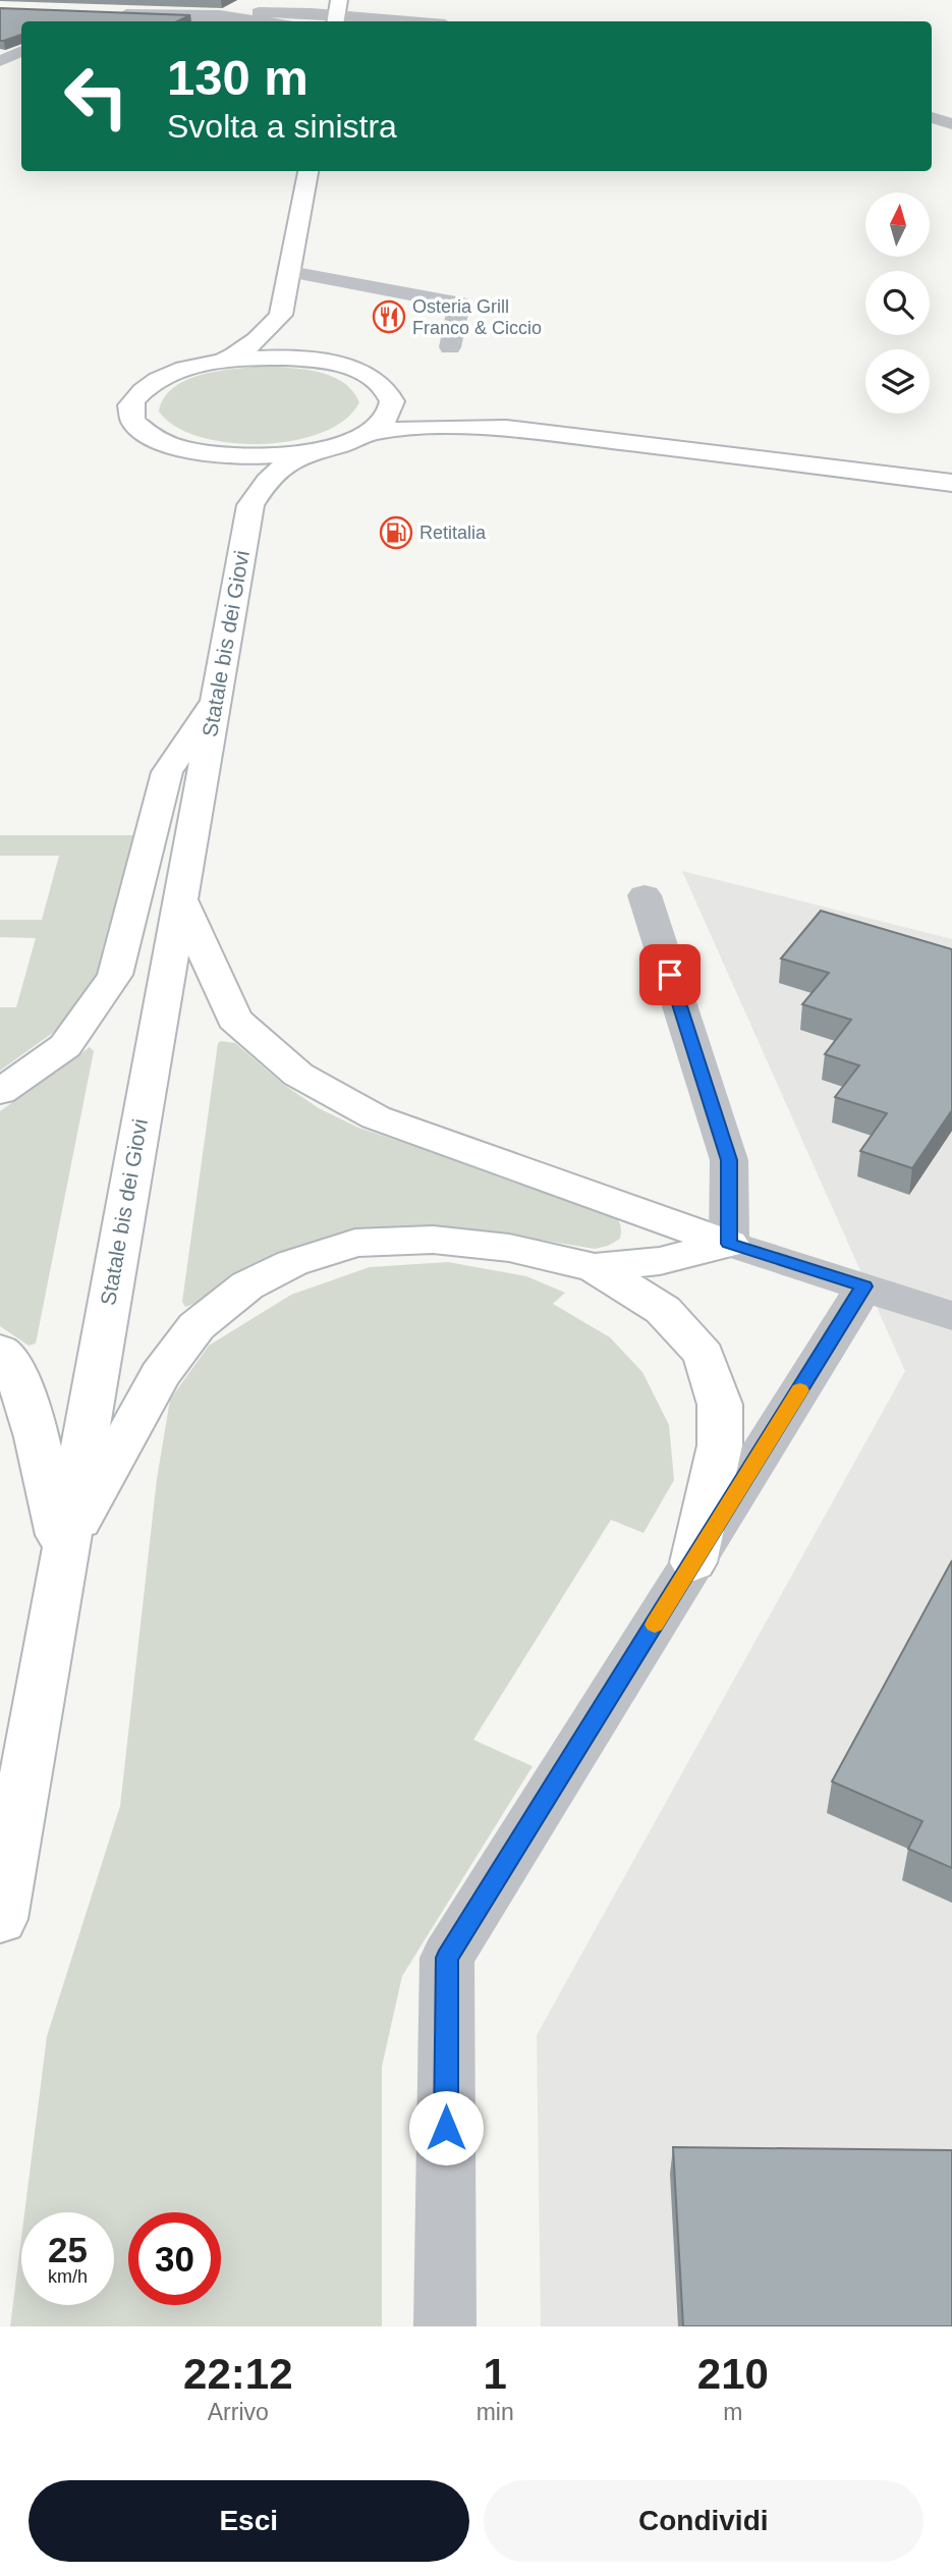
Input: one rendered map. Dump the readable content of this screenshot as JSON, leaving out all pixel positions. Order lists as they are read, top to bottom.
{
  "streets": {
    "main road": ["Statale bis dei Giovi"]
  },
  "places": {
    "restaurant": ["Osteria Grill Franco & Ciccio"],
    "fuel station": ["Retitalia"]
  },
  "north": "top",
  "page": {
    "turn": ["130 m", "Svolta a sinistra"],
    "speed": "25 km/h",
    "limit": "30",
    "eta": [
      "22:12",
      "Arrivo",
      "1",
      "min",
      "210",
      "m"
    ],
    "buttons": ["Esci", "Condividi"]
  }
}
